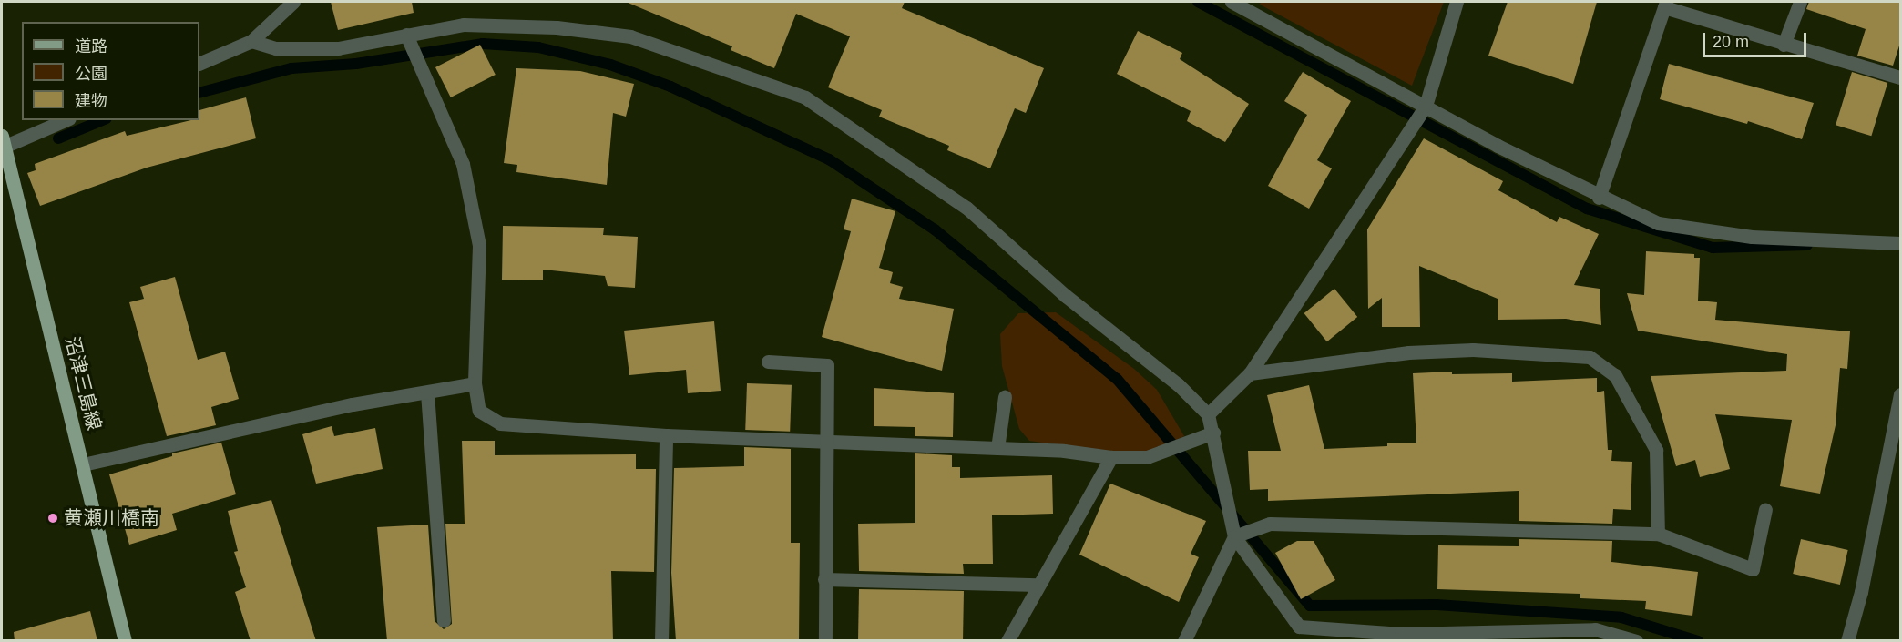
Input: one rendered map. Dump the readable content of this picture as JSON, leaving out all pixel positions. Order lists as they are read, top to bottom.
{
  "streets": {
    "main road": ["沼津三島線"]
  },
  "places": ["黄瀬川橋南"],
  "legend": ["道路", "公園", "建物"],
  "scale_bar": "20 m"
}
